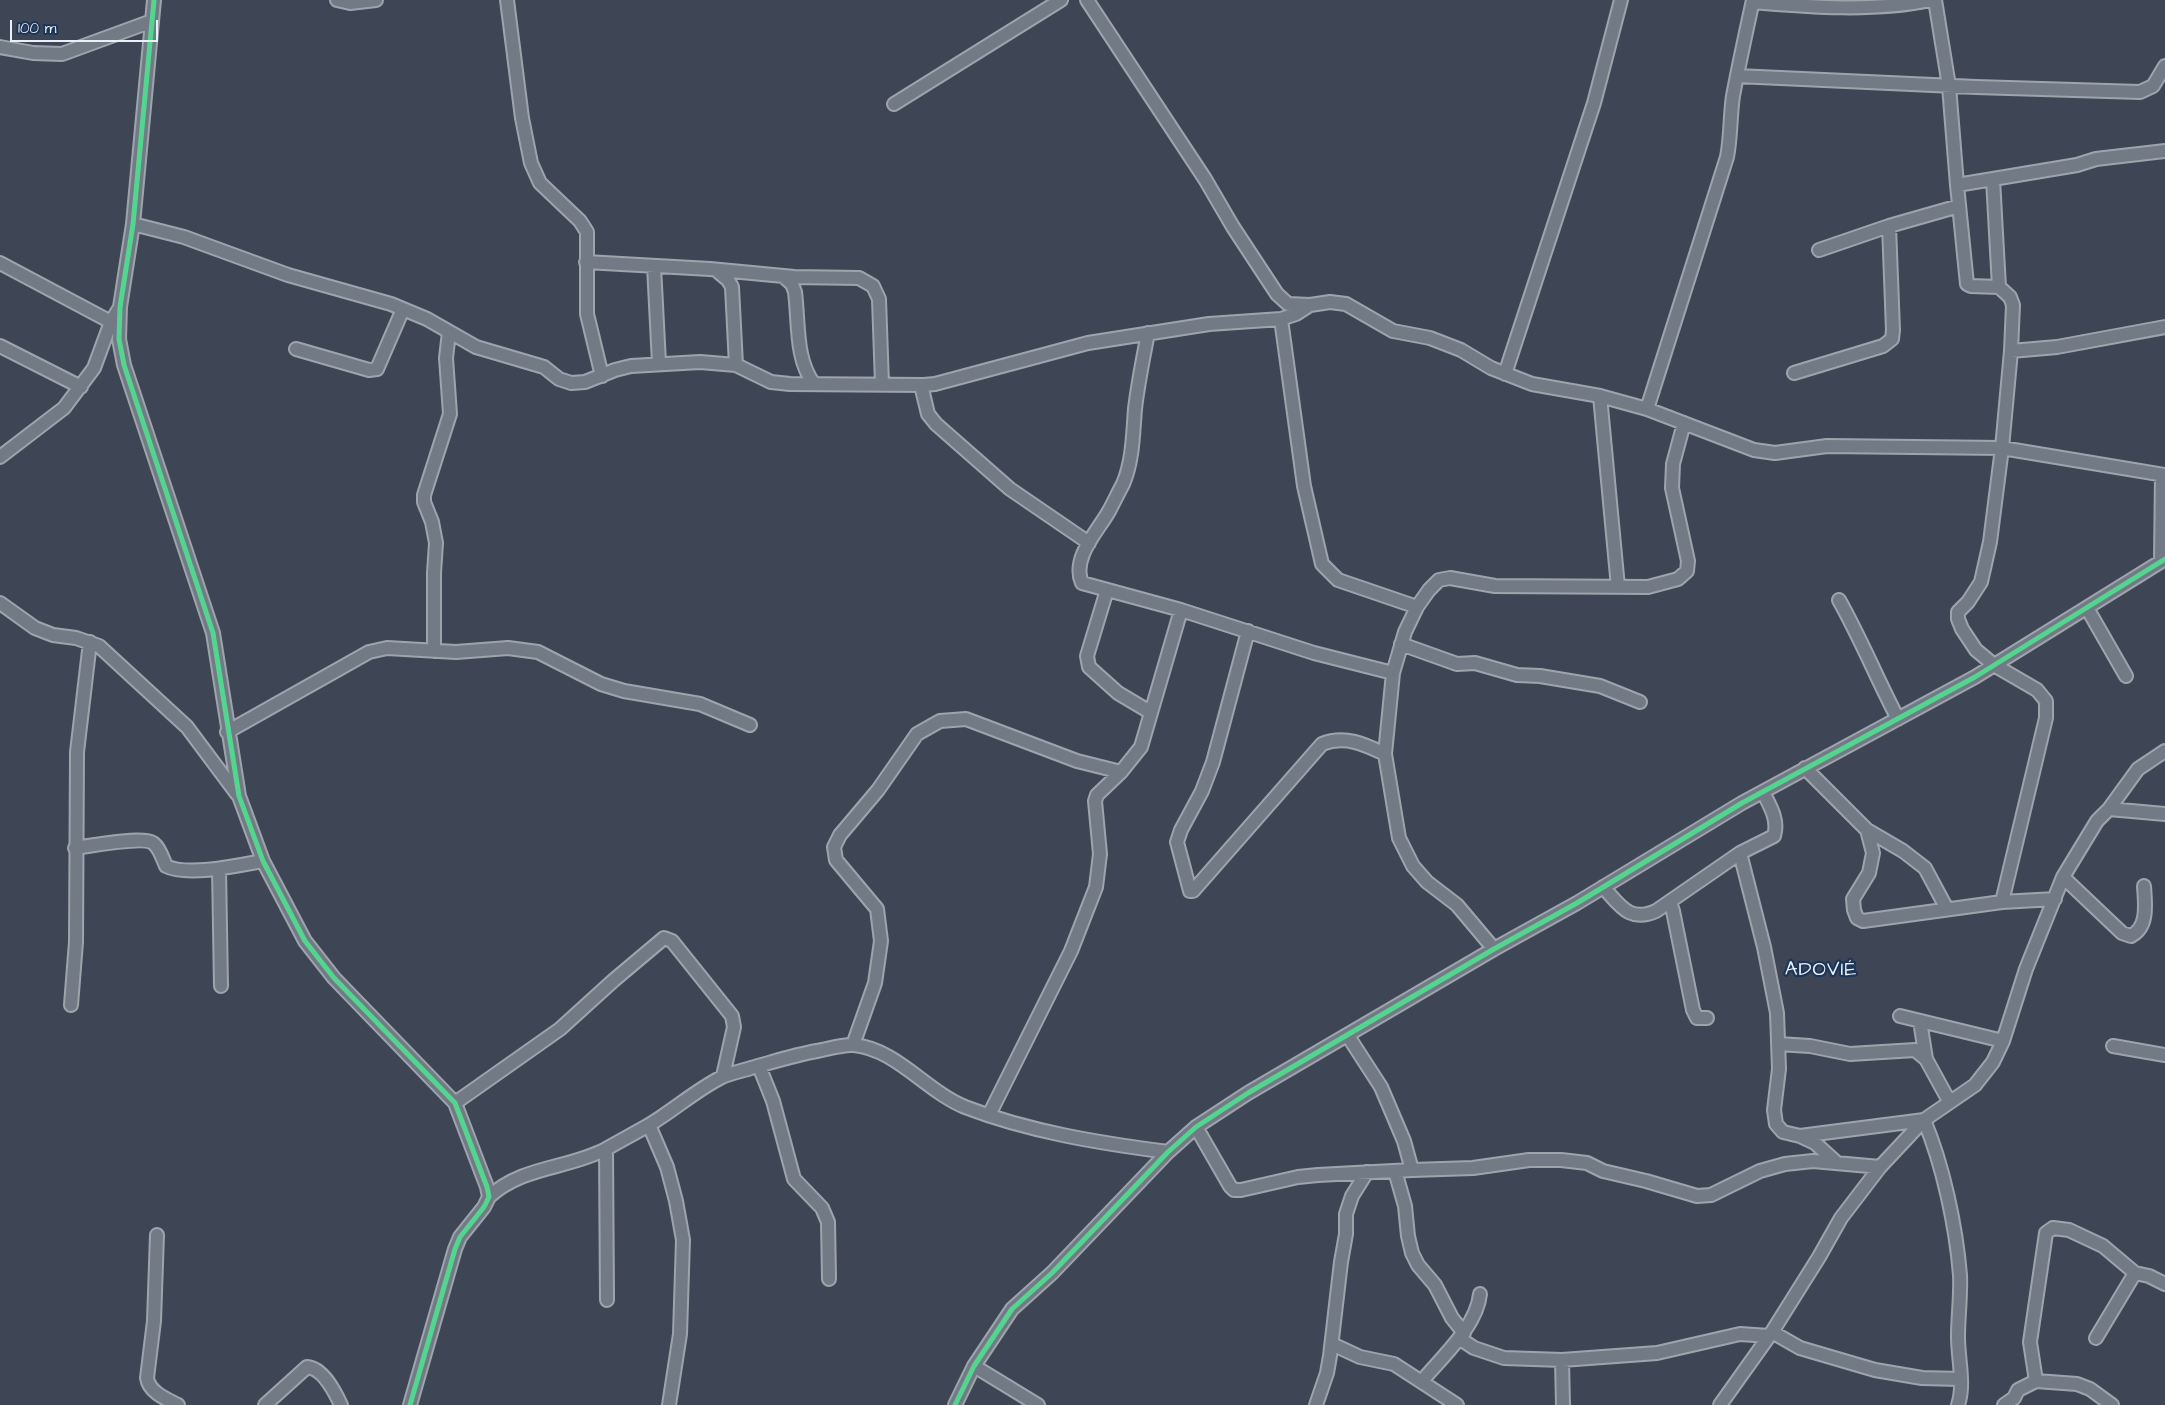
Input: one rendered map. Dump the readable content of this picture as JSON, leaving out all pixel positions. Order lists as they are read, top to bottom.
{
  "districts": ["ADOVIÉ"],
  "scale_bar": "100 m"
}
